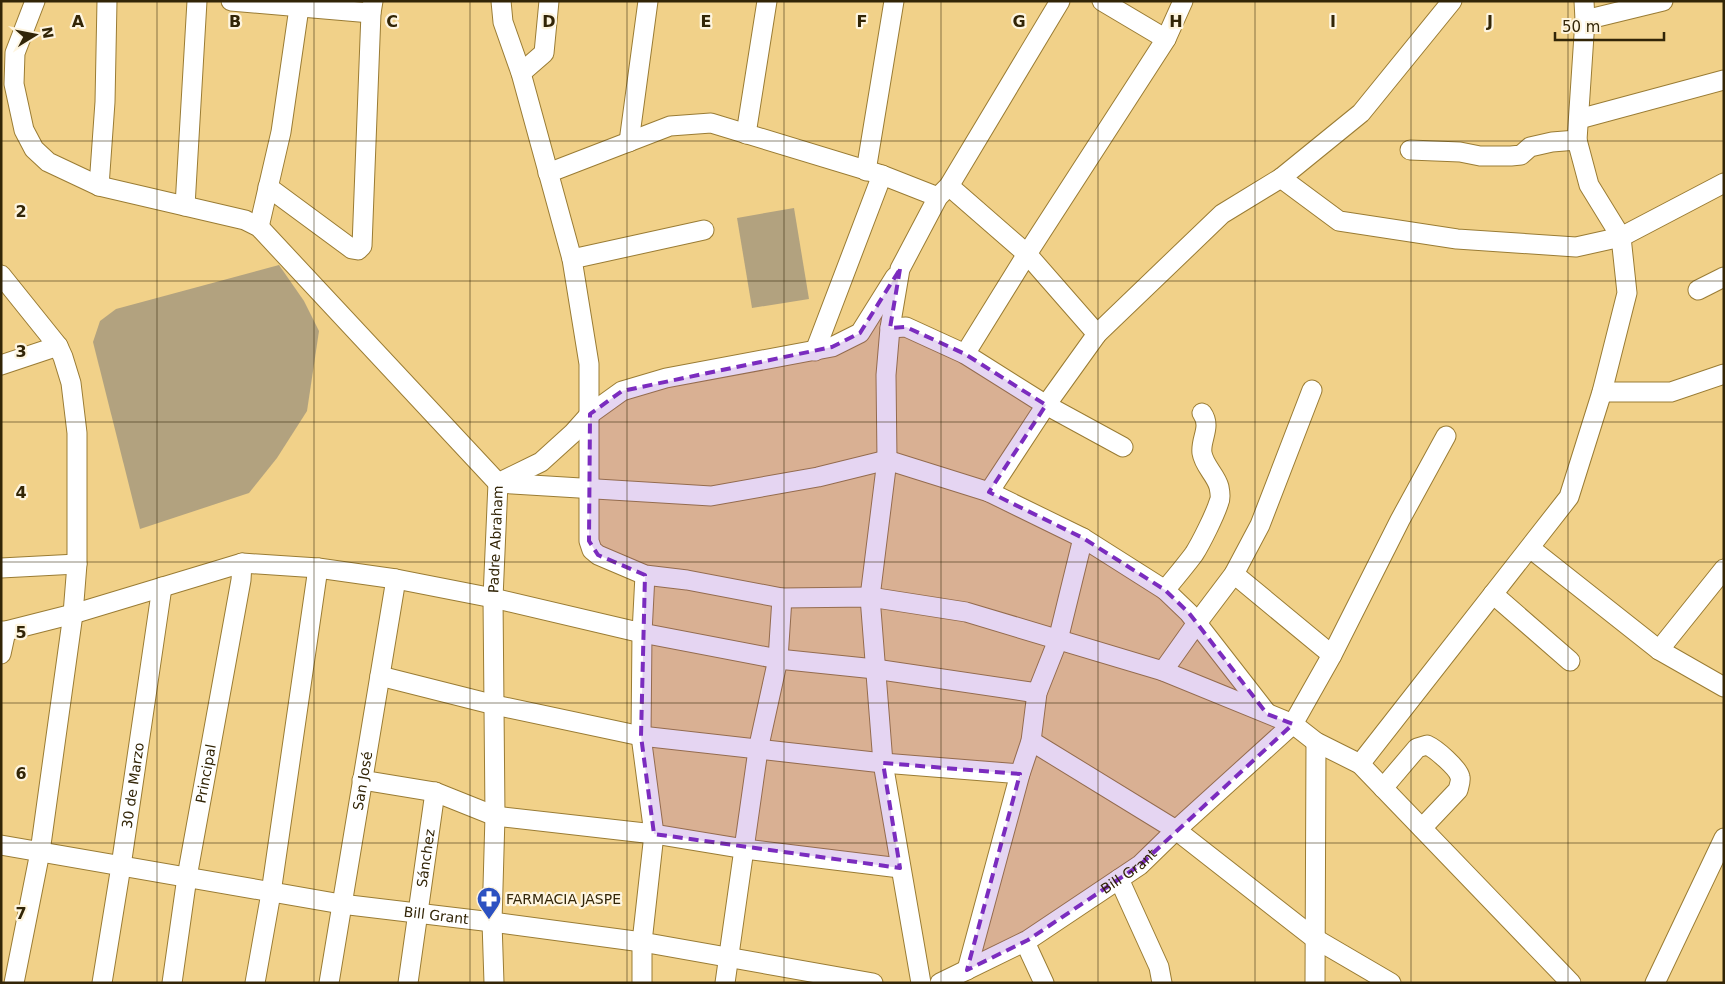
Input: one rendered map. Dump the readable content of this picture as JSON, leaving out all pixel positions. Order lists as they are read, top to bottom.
{
  "streets": {
    "street": [
      "Padre Abraham",
      "Principal",
      "San José",
      "30 de Marzo",
      "Sánchez",
      "Bill Grant"
    ]
  },
  "crossings": [
    ["Padre Abraham", "Bill Grant"],
    ["Principal", "Bill Grant"],
    ["San José", "Bill Grant"],
    ["30 de Marzo", "Bill Grant"],
    ["Sánchez", "Bill Grant"]
  ],
  "places": {
    "pharmacy": ["FARMACIA JASPE"]
  },
  "scale_bar": "50 m",
  "north": "right",
  "grid": {
    "columns": [
      "A",
      "B",
      "C",
      "D",
      "E",
      "F",
      "G",
      "H",
      "I",
      "J"
    ],
    "rows": [
      "2",
      "3",
      "4",
      "5",
      "6",
      "7"
    ]
  }
}
